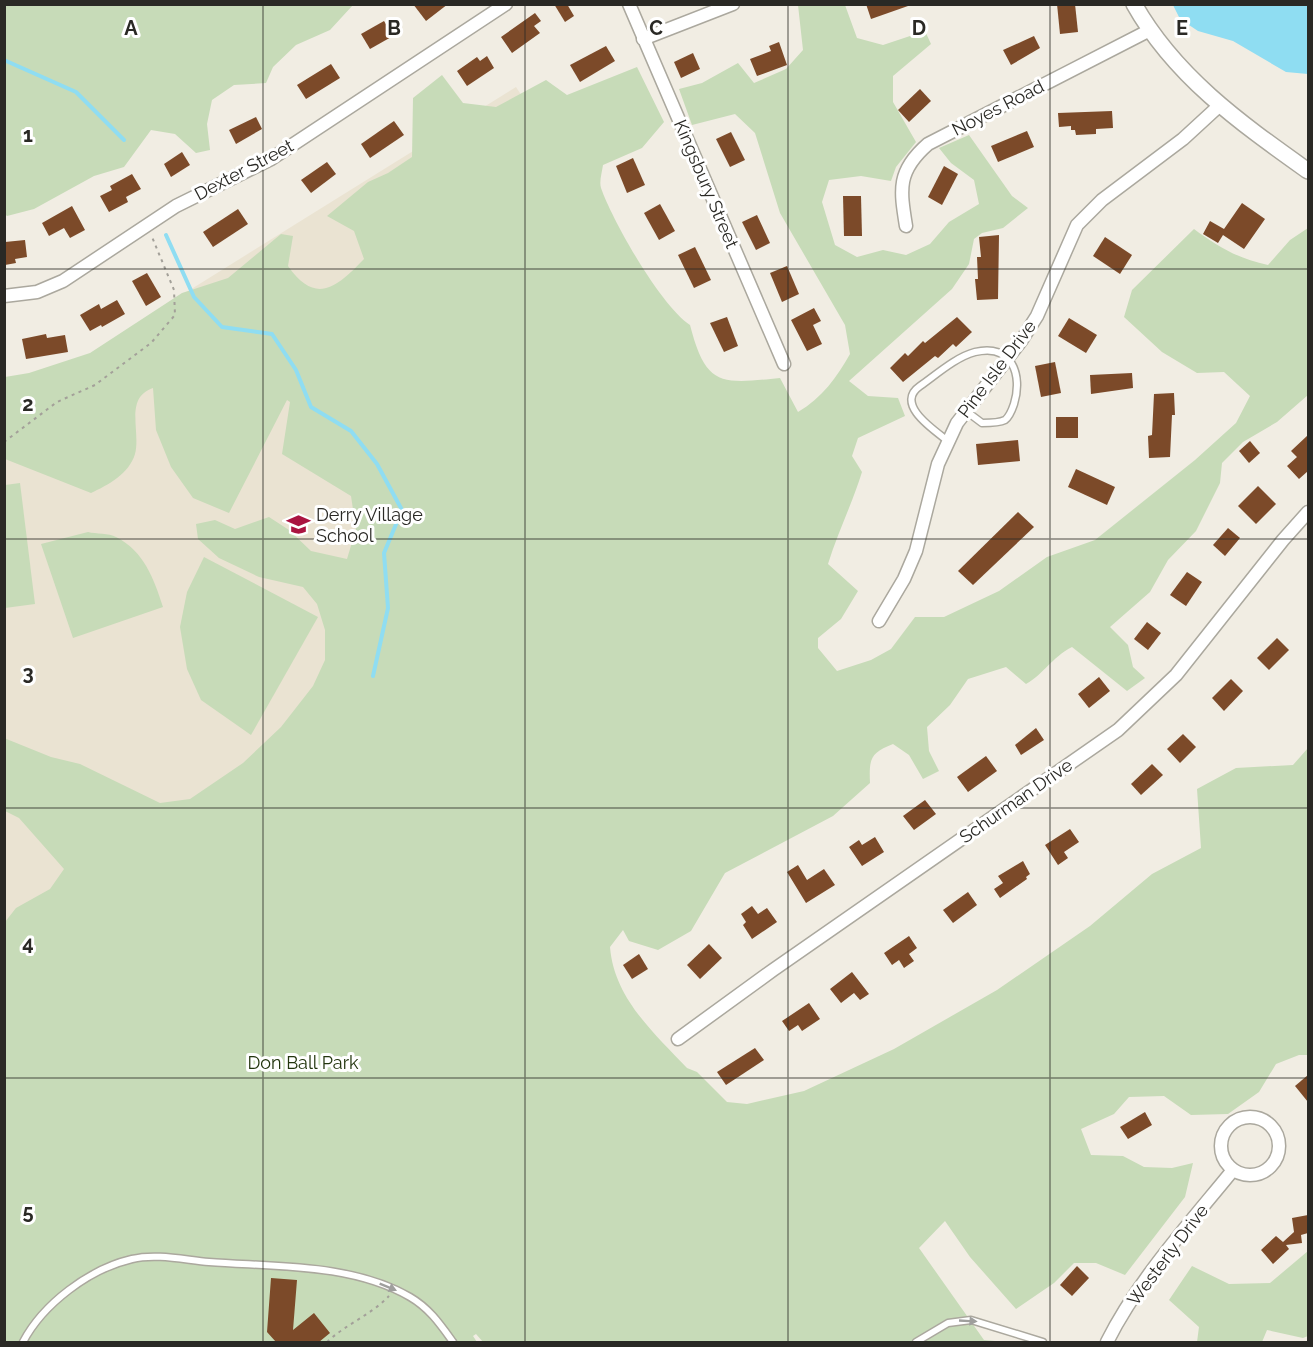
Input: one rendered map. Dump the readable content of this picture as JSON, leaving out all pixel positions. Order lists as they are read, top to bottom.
{
  "streets": {
    "street": [
      "Noyes Road",
      "Dexter Street",
      "Kingsbury Street",
      "Pine Isle Drive",
      "Schurman Drive",
      "Westerly Drive"
    ]
  },
  "parks": ["Don Ball Park"],
  "places": {
    "school or university": ["Derry Village School"]
  },
  "grid": {
    "columns": [
      "A",
      "B",
      "C",
      "D",
      "E"
    ],
    "rows": [
      "1",
      "2",
      "3",
      "4",
      "5"
    ]
  }
}
